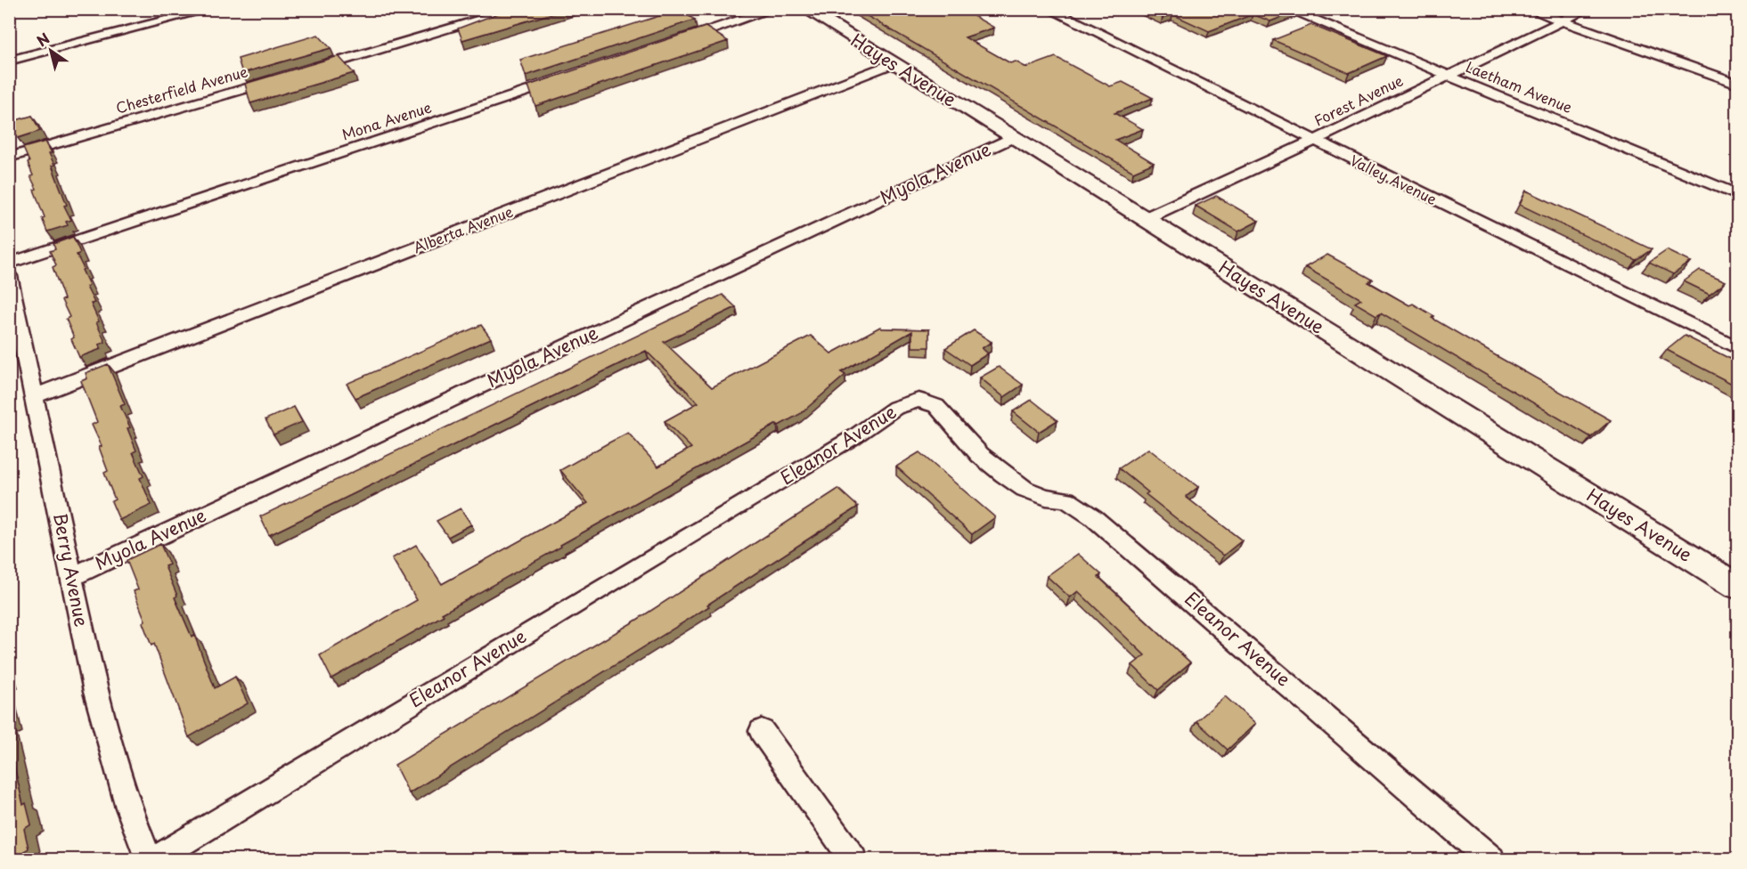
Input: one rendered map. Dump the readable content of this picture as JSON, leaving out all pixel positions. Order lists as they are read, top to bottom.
{
  "streets": {
    "street": [
      "Hayes Avenue",
      "Laetham Avenue",
      "Chesterfield Avenue",
      "Forest Avenue",
      "Mona Avenue",
      "Myola Avenue",
      "Valley Avenue",
      "Alberta Avenue",
      "Eleanor Avenue",
      "Berry Avenue"
    ]
  },
  "crossings": [
    ["Hayes Avenue", "Forest Avenue"],
    ["Hayes Avenue", "Myola Avenue"],
    ["Hayes Avenue", "Alberta Avenue"],
    ["Laetham Avenue", "Forest Avenue"],
    ["Forest Avenue", "Valley Avenue"],
    ["Myola Avenue", "Berry Avenue"],
    ["Alberta Avenue", "Berry Avenue"]
  ],
  "north": "top left"
}
